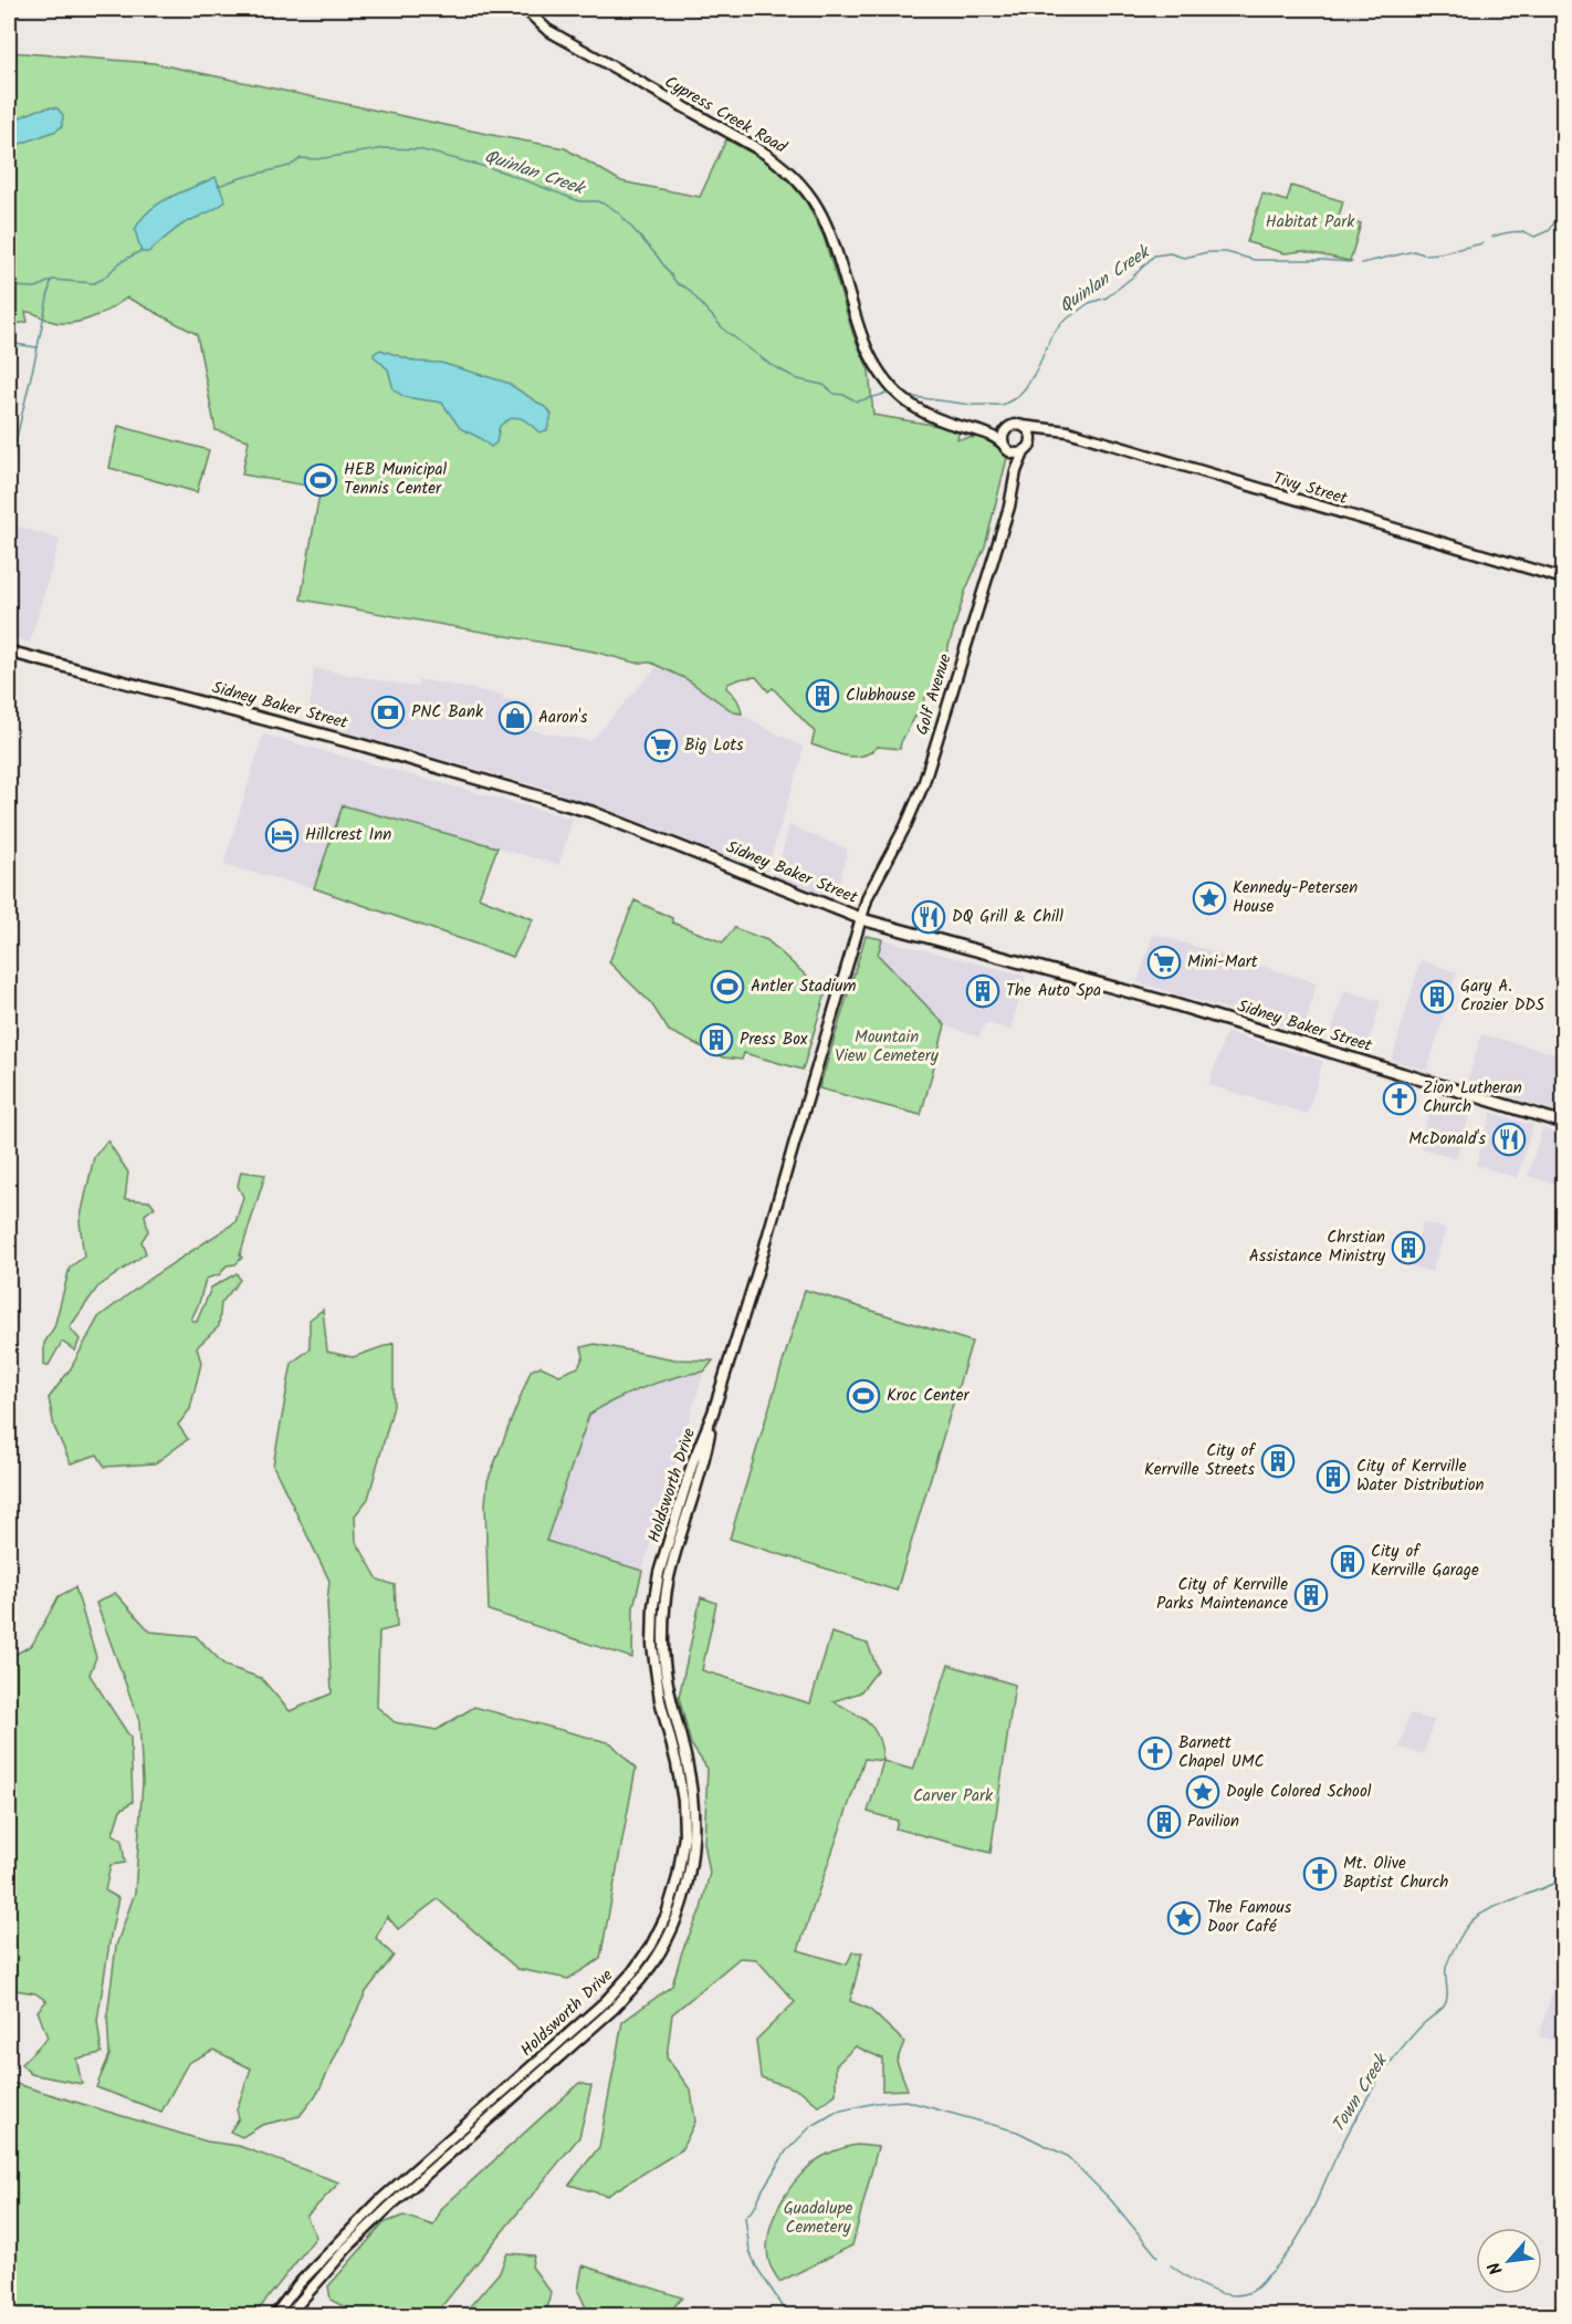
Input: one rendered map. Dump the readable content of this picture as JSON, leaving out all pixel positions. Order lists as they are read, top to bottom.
{
  "streets": {
    "main road": [
      "Cypress Creek Road",
      "Tivy Street",
      "Golf Avenue",
      "Sidney Baker Street",
      "Holdsworth Drive"
    ]
  },
  "crossings": [
    ["Cypress Creek Road", "Tivy Street"],
    ["Cypress Creek Road", "Golf Avenue"],
    ["Tivy Street", "Golf Avenue"],
    ["Golf Avenue", "Sidney Baker Street"],
    ["Golf Avenue", "Holdsworth Drive"],
    ["Sidney Baker Street", "Holdsworth Drive"]
  ],
  "water": ["Quinlan Creek", "Town Creek"],
  "parks": [
    "Habitat Park",
    "Mountain View Cemetery",
    "Carver Park",
    "Guadalupe Cemetery"
  ],
  "places": {
    "sports": ["HEB Municipal Tennis Center", "Antler Stadium", "Kroc Center"],
    "building": [
      "Clubhouse",
      "The Auto Spa",
      "Gary A. Crozier DDS",
      "Press Box",
      "Chrstian Assistance Ministry",
      "City of Kerrville Streets",
      "City of Kerrville Water Distribution",
      "City of Kerrville Garage",
      "City of Kerrville Parks Maintenance",
      "Pavilion"
    ],
    "bank": ["PNC Bank"],
    "shop": ["Aaron's"],
    "supermarket": ["Big Lots", "Mini-Mart"],
    "hotel": ["Hillcrest Inn"],
    "place": ["Kennedy-Petersen House", "Doyle Colored School", "The Famous Door Café"],
    "restaurant": ["DQ Grill & Chill", "McDonald's"],
    "church": ["Zion Lutheran Church", "Barnett Chapel UMC", "Mt. Olive Baptist Church"]
  },
  "north": "bottom left"
}
